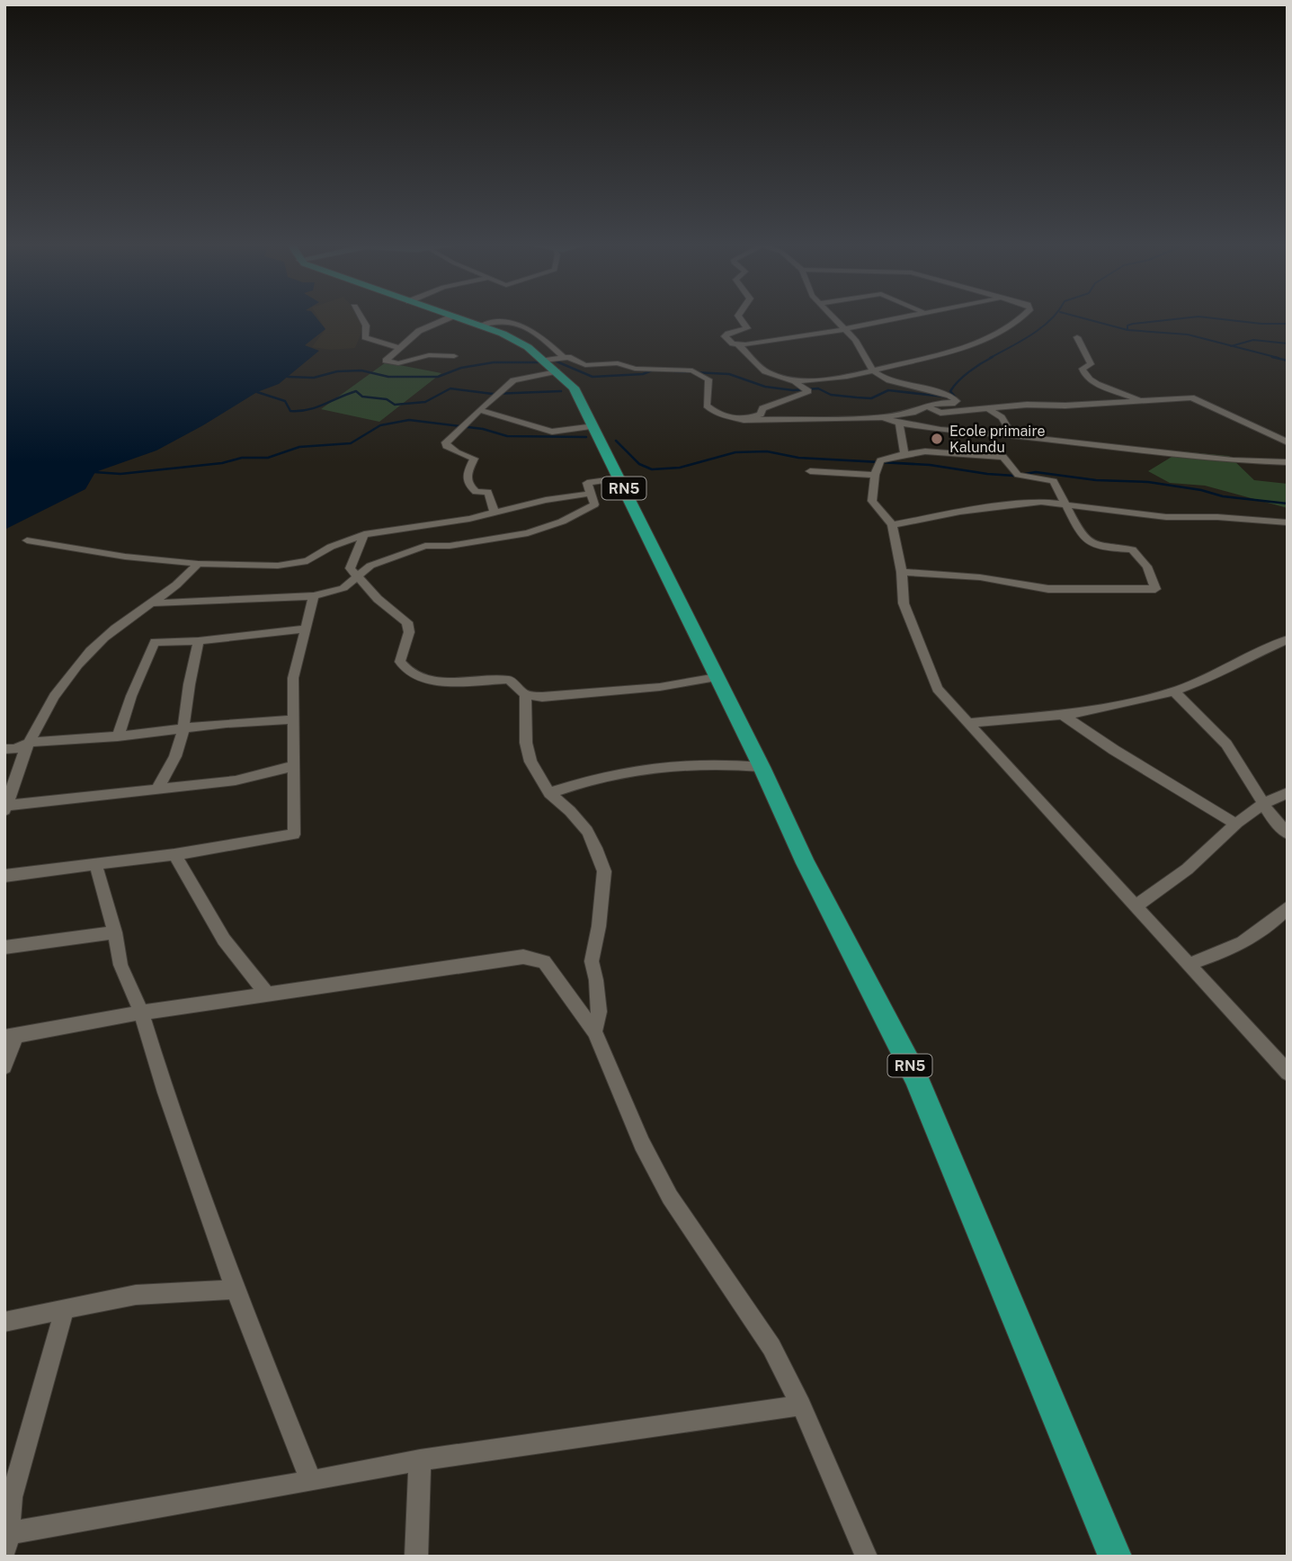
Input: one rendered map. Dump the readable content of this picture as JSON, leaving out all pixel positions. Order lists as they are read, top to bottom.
{
  "streets": {
    "highway": ["RN5"]
  },
  "places": ["Ecole primaire Kalundu"]
}
